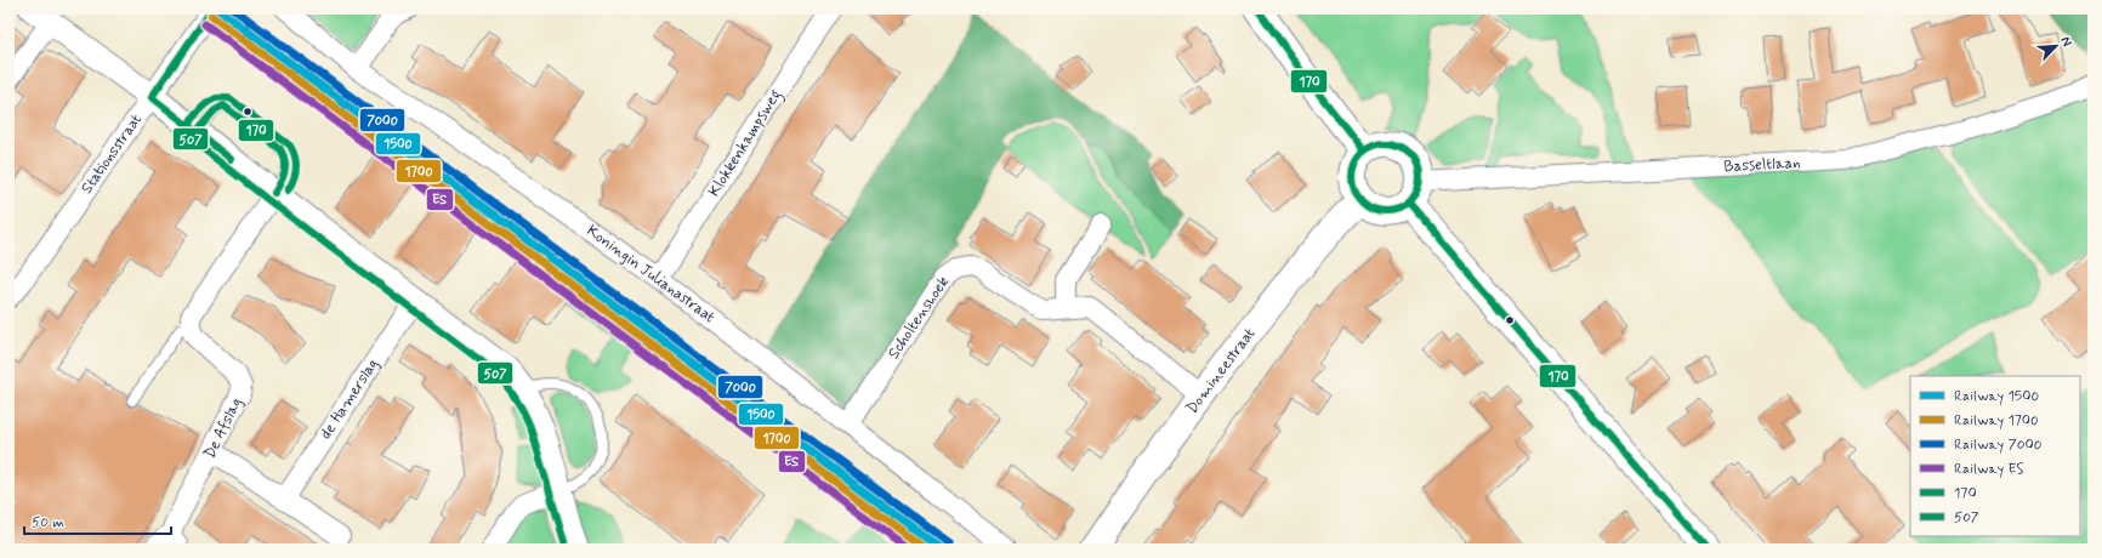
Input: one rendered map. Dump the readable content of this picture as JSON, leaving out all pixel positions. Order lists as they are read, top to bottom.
{
  "streets": {
    "main road": ["Domineestraat"],
    "street": [
      "Klokkenkampsweg",
      "Stationsstraat",
      "Basseltlaan",
      "Koningin Julianastraat",
      "Scholtenshoek",
      "de Hamerslag",
      "De Afslag"
    ]
  },
  "crossings": [
    ["Klokkenkampsweg", "Koningin Julianastraat"],
    ["Basseltlaan", "Domineestraat"],
    ["Koningin Julianastraat", "Scholtenshoek"],
    ["Scholtenshoek", "Domineestraat"]
  ],
  "lines": [
    "rail line 1500",
    "rail line 7000",
    "transit line 170",
    "rail line 1700",
    "rail line ES",
    "transit line 507"
  ],
  "legend": [
    "Railway 1500",
    "Railway 1700",
    "Railway 7000",
    "Railway ES",
    "170",
    "507"
  ],
  "scale_bar": "50 m",
  "north": "top right"
}
